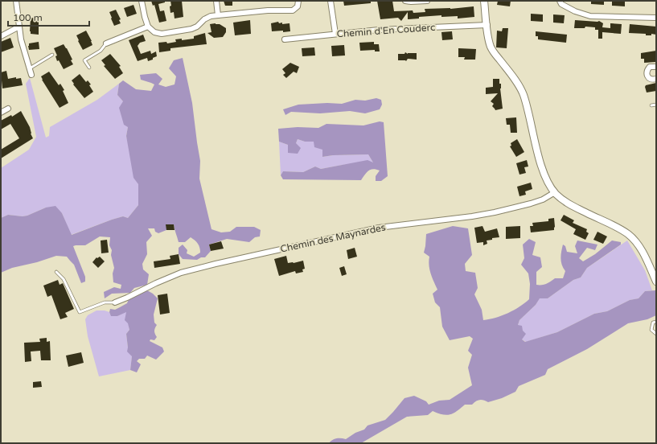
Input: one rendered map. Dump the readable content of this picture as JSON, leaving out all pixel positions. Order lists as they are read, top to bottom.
{
  "streets": {
    "street": ["Chemin d'En Couderc", "Chemin des Maynardes"]
  },
  "scale_bar": "100 m"
}
